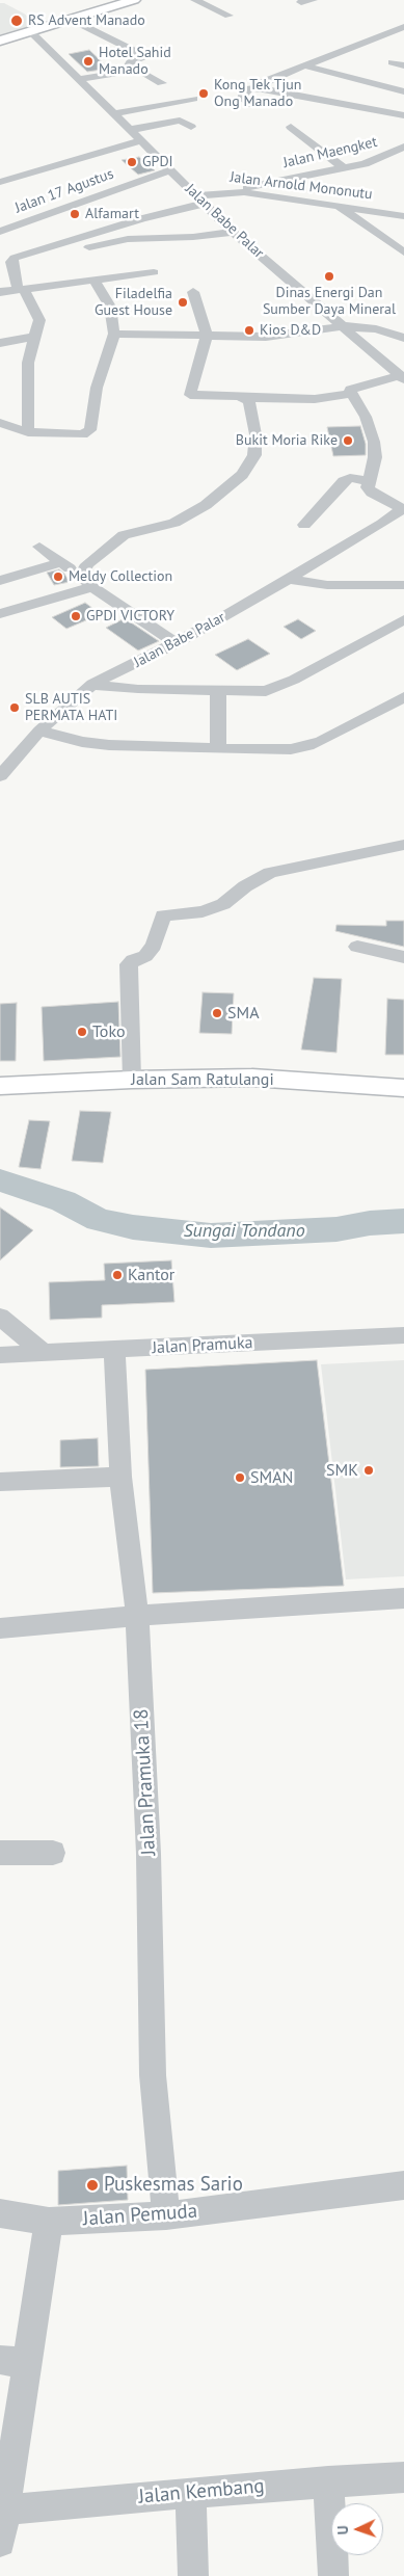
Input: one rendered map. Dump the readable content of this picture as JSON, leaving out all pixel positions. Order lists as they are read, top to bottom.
{
  "streets": {
    "main road": ["Jalan Sam Ratulangi"],
    "street": [
      "Jalan Maengket",
      "Jalan Arnold Mononutu",
      "Jalan 17 Agustus",
      "Jalan Babe Palar",
      "Jalan Pramuka",
      "Jalan Pramuka 18",
      "Jalan Pemuda",
      "Jalan Kembang"
    ]
  },
  "crossings": [
    ["Jalan Maengket", "Jalan Arnold Mononutu"],
    ["Jalan Arnold Mononutu", "Jalan Babe Palar"],
    ["Jalan 17 Agustus", "Jalan Babe Palar"],
    ["Jalan Pramuka", "Jalan Pramuka 18"],
    ["Jalan Pramuka 18", "Jalan Pemuda"]
  ],
  "water": ["Sungai Tondano"],
  "places": [
    "RS Advent Manado",
    "Hotel Sahid Manado",
    "Kong Tek Tjun Ong Manado",
    "GPDI",
    "Alfamart",
    "Dinas Energi Dan Sumber Daya Mineral",
    "Filadelfia Guest House",
    "Kios D&D",
    "Bukit Moria Rike",
    "Meldy Collection",
    "GPDI VICTORY",
    "SLB AUTIS PERMATA HATI",
    "SMA",
    "Toko",
    "Kantor",
    "SMK",
    "SMAN",
    "Puskesmas Sario"
  ],
  "north": "left"
}
